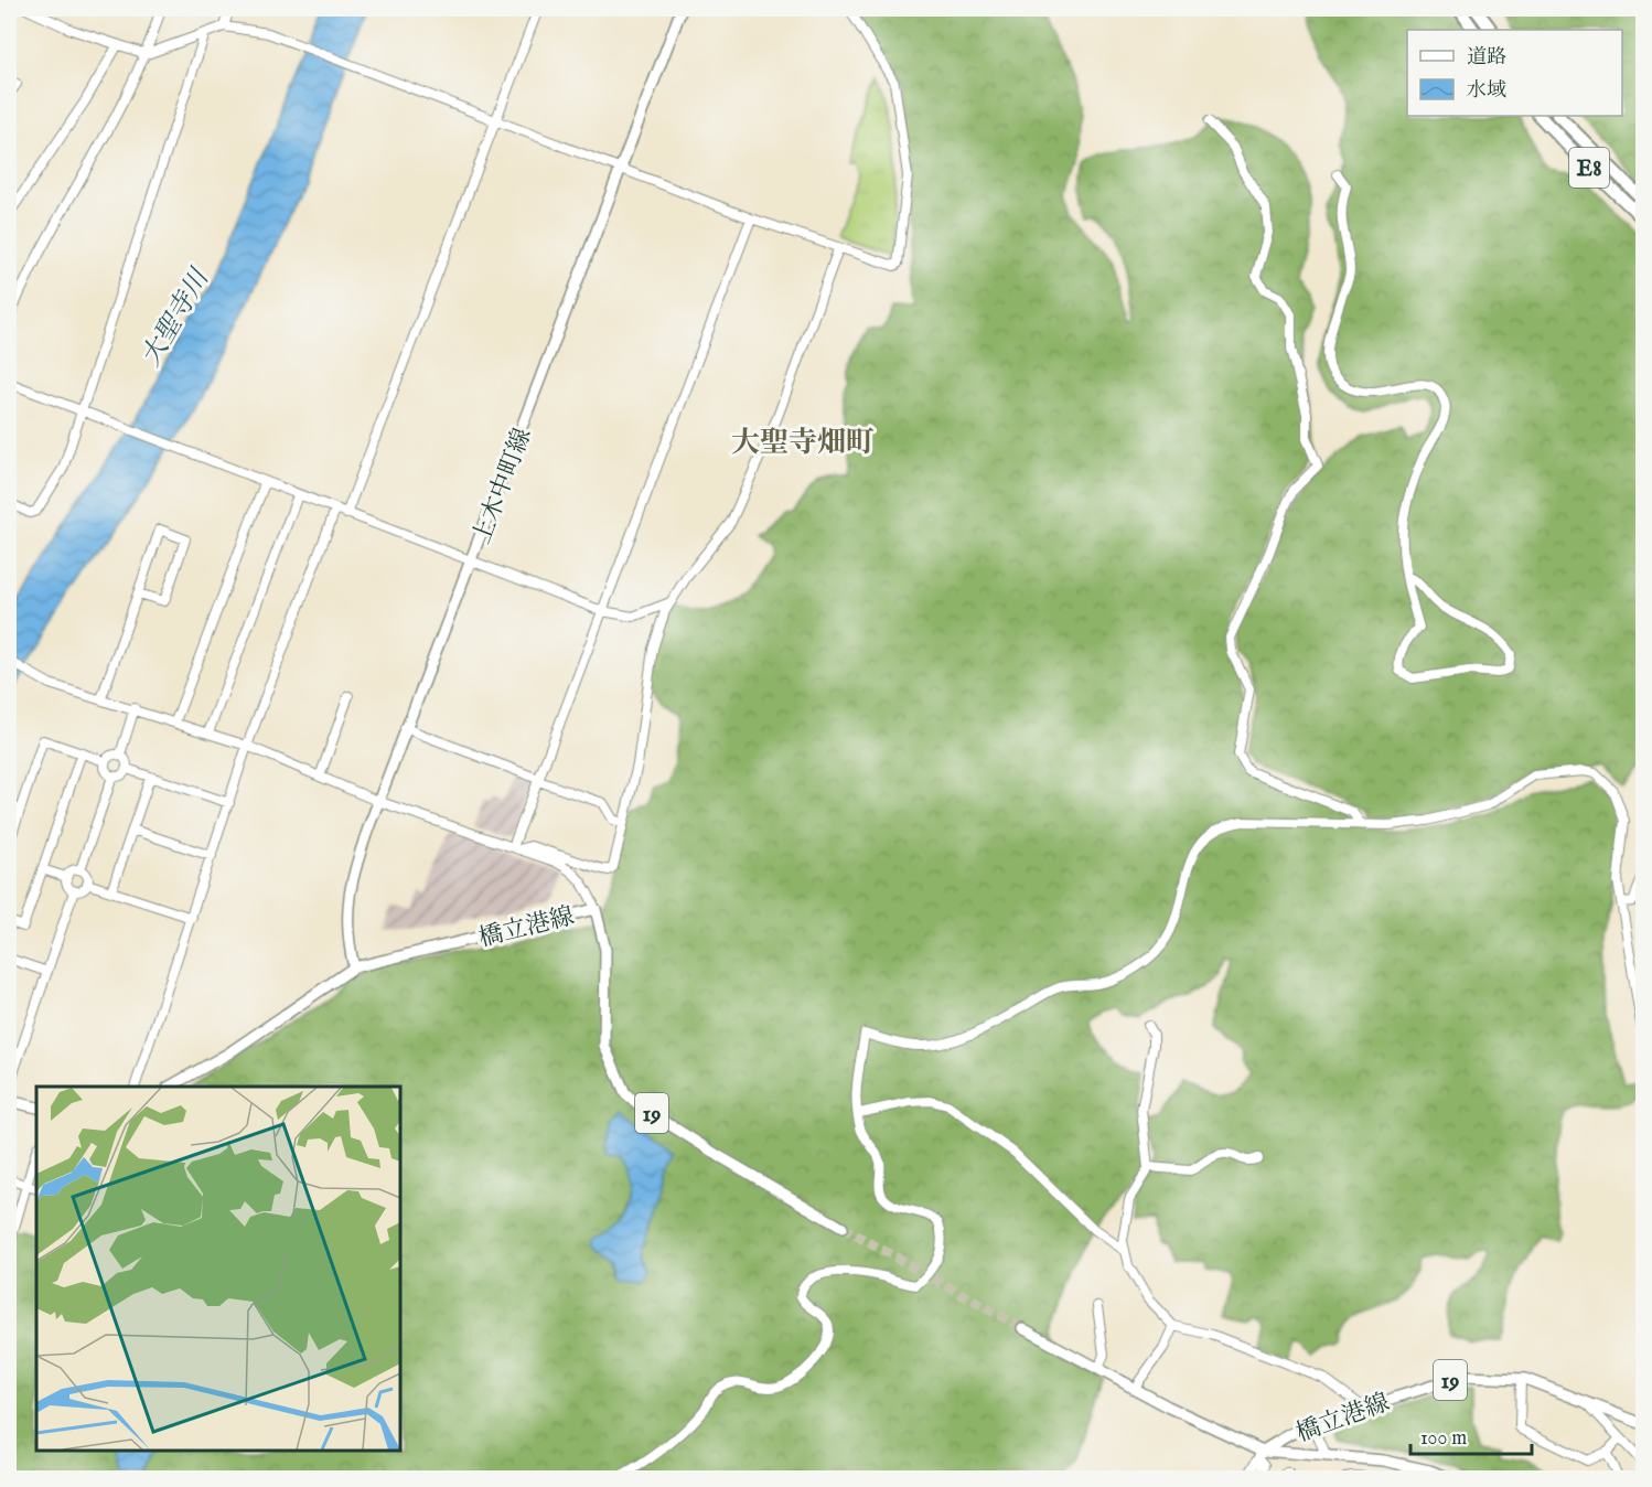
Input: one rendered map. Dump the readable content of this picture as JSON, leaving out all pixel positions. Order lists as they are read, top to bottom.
{
  "streets": {
    "highway": ["E8"],
    "main road": ["上木中町線", "橋立港線", "19"]
  },
  "crossings": [
    ["上木中町線", "橋立港線"]
  ],
  "districts": ["大聖寺畑町"],
  "water": ["大聖寺川"],
  "legend": ["道路", "水域"],
  "scale_bar": "100 m"
}
